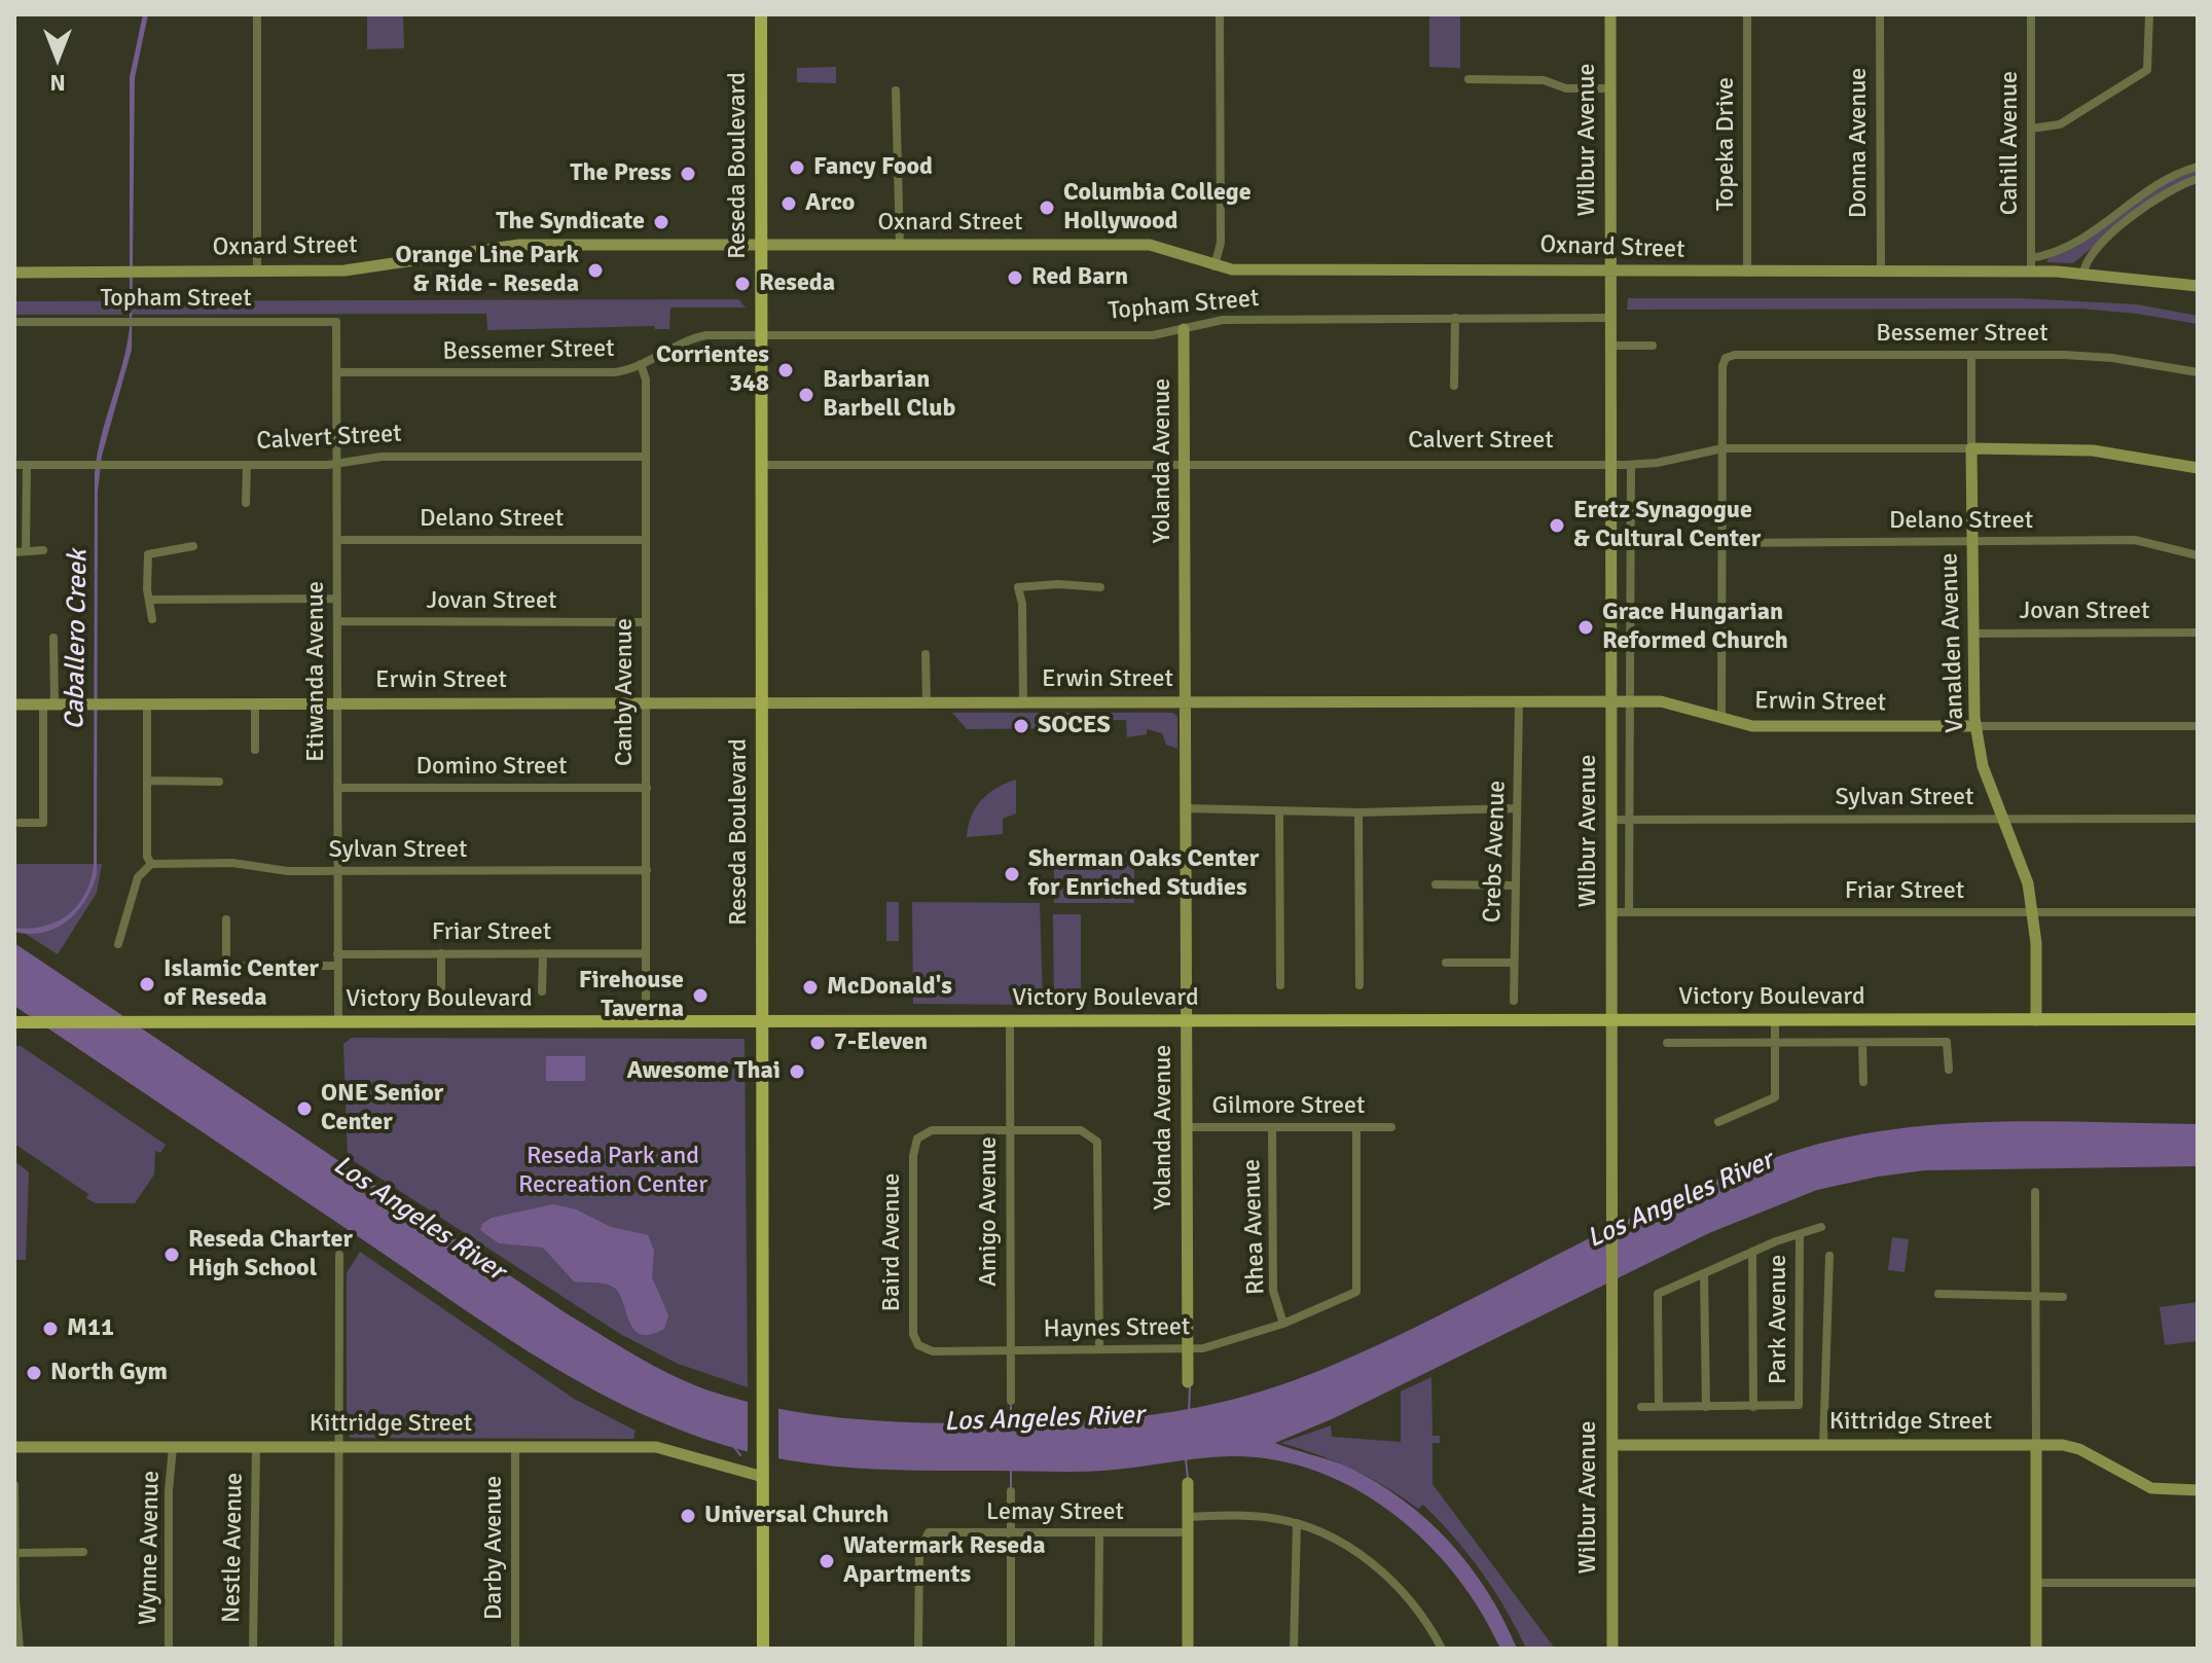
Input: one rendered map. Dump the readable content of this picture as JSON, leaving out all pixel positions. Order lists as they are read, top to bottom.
{
  "streets": {
    "main road": ["Reseda Boulevard", "Victory Boulevard"],
    "street": [
      "Wilbur Avenue",
      "Donna Avenue",
      "Cahill Avenue",
      "Topeka Drive",
      "Oxnard Street",
      "Topham Street",
      "Bessemer Street",
      "Calvert Street",
      "Yolanda Avenue",
      "Delano Street",
      "Jovan Street",
      "Vanalden Avenue",
      "Etiwanda Avenue",
      "Erwin Street",
      "Canby Avenue",
      "Domino Street",
      "Sylvan Street",
      "Crebs Avenue",
      "Friar Street",
      "Gilmore Street",
      "Amigo Avenue",
      "Rhea Avenue",
      "Baird Avenue",
      "Park Avenue",
      "Haynes Street",
      "Kittridge Street",
      "Lemay Street",
      "Wynne Avenue",
      "Nestle Avenue",
      "Darby Avenue"
    ]
  },
  "crossings": [
    ["Wilbur Avenue", "Oxnard Street"],
    ["Wilbur Avenue", "Topham Street"],
    ["Wilbur Avenue", "Calvert Street"],
    ["Wilbur Avenue", "Erwin Street"],
    ["Wilbur Avenue", "Sylvan Street"],
    ["Wilbur Avenue", "Friar Street"],
    ["Wilbur Avenue", "Victory Boulevard"],
    ["Wilbur Avenue", "Kittridge Street"],
    ["Donna Avenue", "Oxnard Street"],
    ["Cahill Avenue", "Oxnard Street"],
    ["Topeka Drive", "Oxnard Street"],
    ["Reseda Boulevard", "Oxnard Street"],
    ["Reseda Boulevard", "Topham Street"],
    ["Reseda Boulevard", "Bessemer Street"],
    ["Reseda Boulevard", "Calvert Street"],
    ["Reseda Boulevard", "Erwin Street"],
    ["Reseda Boulevard", "Victory Boulevard"],
    ["Reseda Boulevard", "Kittridge Street"],
    ["Topham Street", "Bessemer Street"],
    ["Topham Street", "Yolanda Avenue"],
    ["Topham Street", "Etiwanda Avenue"],
    ["Bessemer Street", "Calvert Street"],
    ["Bessemer Street", "Vanalden Avenue"],
    ["Bessemer Street", "Etiwanda Avenue"],
    ["Bessemer Street", "Canby Avenue"],
    ["Calvert Street", "Yolanda Avenue"],
    ["Calvert Street", "Vanalden Avenue"],
    ["Calvert Street", "Etiwanda Avenue"],
    ["Calvert Street", "Canby Avenue"],
    ["Yolanda Avenue", "Erwin Street"],
    ["Yolanda Avenue", "Victory Boulevard"],
    ["Yolanda Avenue", "Gilmore Street"],
    ["Yolanda Avenue", "Haynes Street"],
    ["Delano Street", "Vanalden Avenue"],
    ["Delano Street", "Etiwanda Avenue"],
    ["Delano Street", "Canby Avenue"],
    ["Jovan Street", "Vanalden Avenue"],
    ["Jovan Street", "Etiwanda Avenue"],
    ["Jovan Street", "Canby Avenue"],
    ["Vanalden Avenue", "Erwin Street"],
    ["Vanalden Avenue", "Sylvan Street"],
    ["Vanalden Avenue", "Friar Street"],
    ["Vanalden Avenue", "Victory Boulevard"],
    ["Etiwanda Avenue", "Erwin Street"],
    ["Etiwanda Avenue", "Domino Street"],
    ["Etiwanda Avenue", "Sylvan Street"],
    ["Etiwanda Avenue", "Friar Street"],
    ["Etiwanda Avenue", "Victory Boulevard"],
    ["Erwin Street", "Canby Avenue"],
    ["Erwin Street", "Crebs Avenue"],
    ["Canby Avenue", "Domino Street"],
    ["Canby Avenue", "Sylvan Street"],
    ["Canby Avenue", "Friar Street"],
    ["Canby Avenue", "Victory Boulevard"],
    ["Victory Boulevard", "Amigo Avenue"],
    ["Gilmore Street", "Rhea Avenue"],
    ["Gilmore Street", "Haynes Street"],
    ["Amigo Avenue", "Baird Avenue"],
    ["Amigo Avenue", "Haynes Street"],
    ["Rhea Avenue", "Haynes Street"],
    ["Baird Avenue", "Haynes Street"],
    ["Kittridge Street", "Wynne Avenue"],
    ["Kittridge Street", "Nestle Avenue"],
    ["Kittridge Street", "Darby Avenue"]
  ],
  "water": ["Caballero Creek", "Los Angeles River"],
  "parks": ["Reseda Park and Recreation Center"],
  "places": [
    "Fancy Food",
    "The Press",
    "Arco",
    "Columbia College Hollywood",
    "The Syndicate",
    "Orange Line Park & Ride - Reseda",
    "Red Barn",
    "Reseda",
    "Corrientes 348",
    "Barbarian Barbell Club",
    "Eretz Synagogue & Cultural Center",
    "Grace Hungarian Reformed Church",
    "SOCES",
    "Sherman Oaks Center for Enriched Studies",
    "Islamic Center of Reseda",
    "McDonald's",
    "Firehouse Taverna",
    "7-Eleven",
    "Awesome Thai",
    "ONE Senior Center",
    "Reseda Charter High School",
    "M11",
    "North Gym",
    "Universal Church",
    "Watermark Reseda Apartments"
  ],
  "north": "bottom"
}
